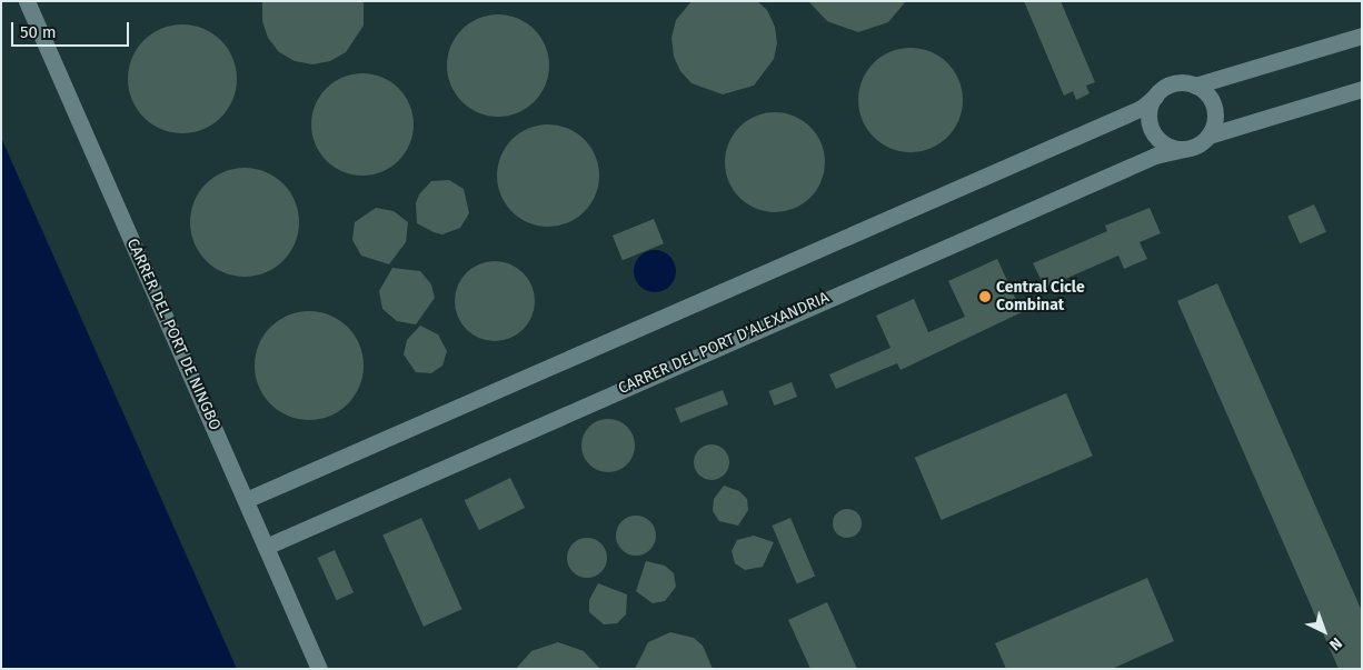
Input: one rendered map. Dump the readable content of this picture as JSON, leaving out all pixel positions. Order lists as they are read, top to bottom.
{
  "streets": {
    "street": ["CARRER DEL PORT DE NINGBO", "CARRER DEL PORT D'ALEXANDRIA"]
  },
  "crossings": [
    ["CARRER DEL PORT DE NINGBO", "CARRER DEL PORT D'ALEXANDRIA"]
  ],
  "places": ["Central Cicle Combinat"],
  "scale_bar": "50 m",
  "north": "bottom right"
}
